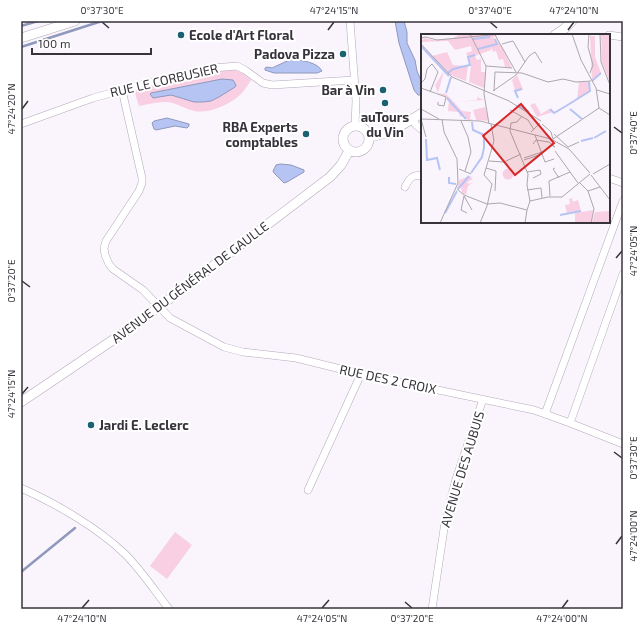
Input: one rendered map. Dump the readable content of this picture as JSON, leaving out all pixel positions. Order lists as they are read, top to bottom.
{
  "streets": {
    "street": [
      "RUE LE CORBUSIER",
      "AVENUE DU GÉNÉRAL DE GAULLE",
      "RUE DES 2 CROIX",
      "AVENUE DES AUBUIS"
    ]
  },
  "crossings": [
    ["RUE LE CORBUSIER", "RUE DES 2 CROIX"],
    ["AVENUE DU GÉNÉRAL DE GAULLE", "RUE DES 2 CROIX"],
    ["RUE DES 2 CROIX", "AVENUE DES AUBUIS"]
  ],
  "places": [
    "Ecole d'Art Floral",
    "Padova Pizza",
    "Bar à Vin",
    "auTours du Vin",
    "RBA Experts comptables",
    "Jardi E. Leclerc"
  ],
  "scale_bar": "100 m",
  "coordinates": [
    "0°37'30\"E",
    "47°24'15\"N",
    "0°37'40\"E",
    "47°24'10\"N",
    "47°24'20\"N",
    "47°24'05\"N",
    "0°37'20\"E",
    "47°24'00\"N"
  ]
}
